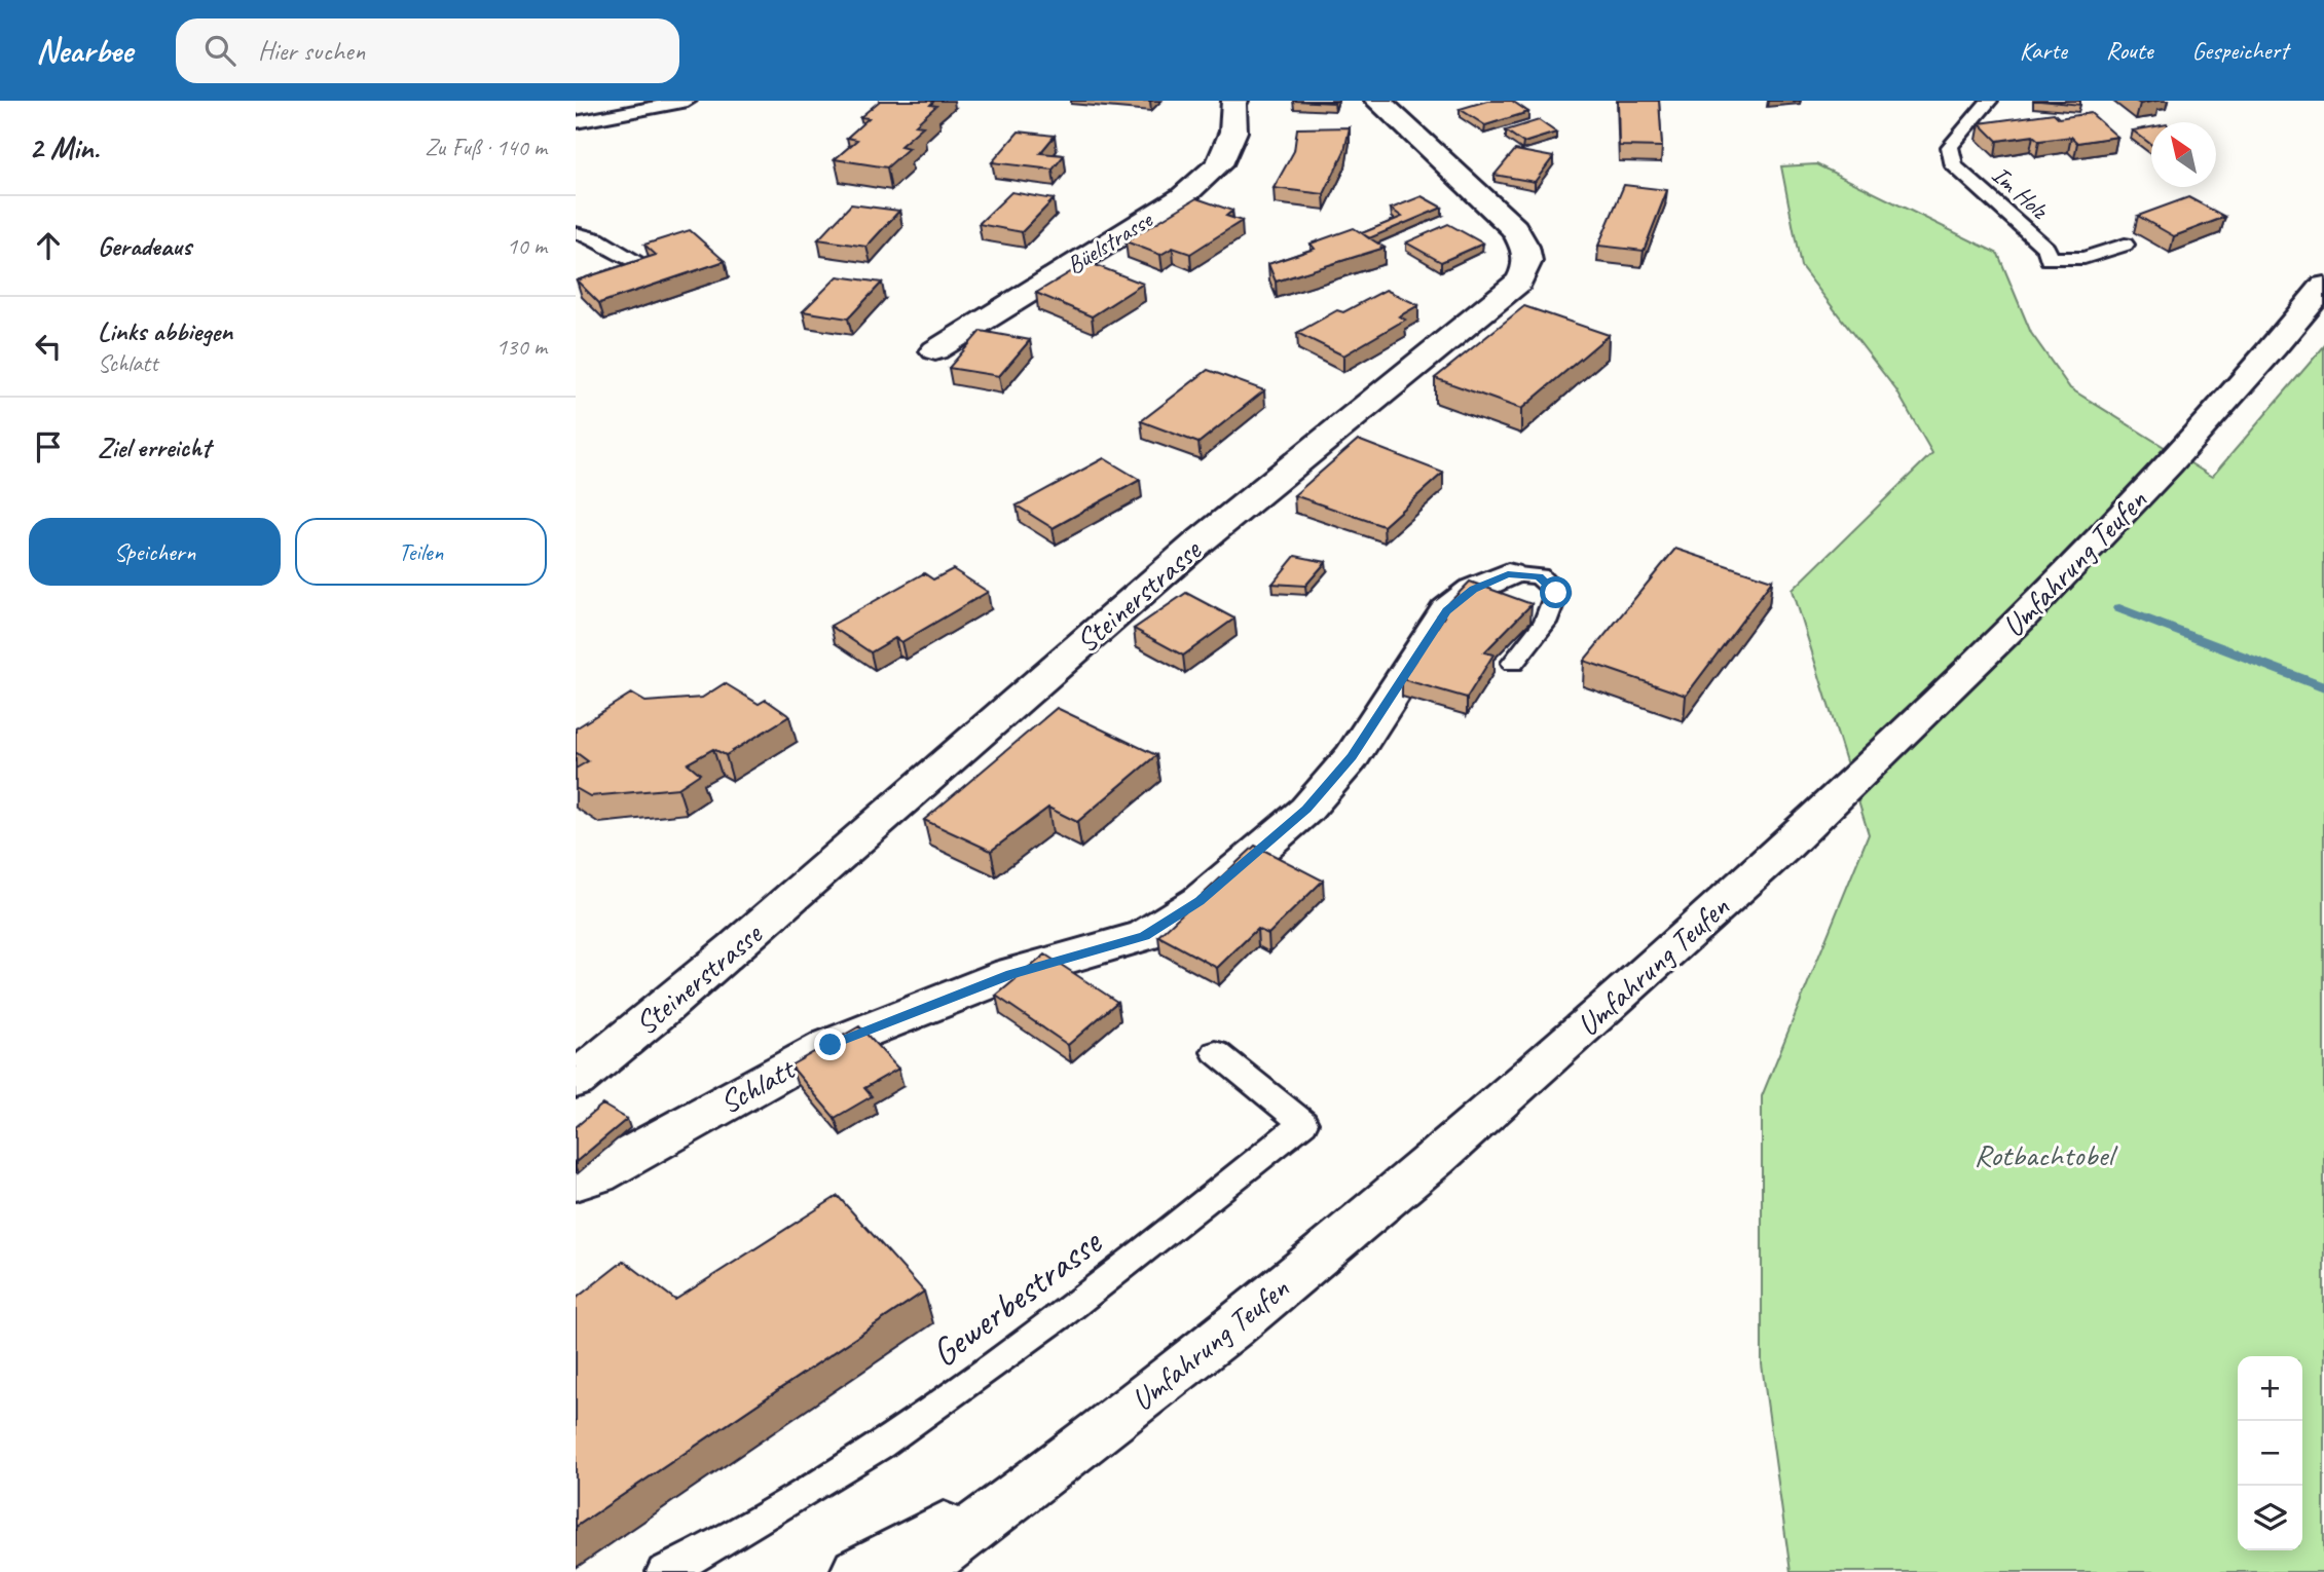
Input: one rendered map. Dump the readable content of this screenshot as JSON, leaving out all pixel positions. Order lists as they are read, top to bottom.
{
  "streets": {
    "street": [
      "Büelstrasse",
      "Umfahrung Teufen",
      "Steinerstrasse",
      "Schlatt"
    ],
    "lane": ["Im Holz", "Gewerbestrasse"]
  },
  "parks": ["Rotbachtobel"],
  "north": "top left",
  "page": {
    "header": "Nearbee",
    "search": "Hier suchen",
    "nav": ["Karte", "Route", "Gespeichert"],
    "heading": ["2 Min.", "Zu Fuß · 140 m"],
    "list": [
      ["Geradeaus", "10 m"],
      ["Links abbiegen", "Schlatt", "130 m"],
      "Ziel erreicht"
    ],
    "buttons": ["Speichern", "Teilen"],
    "map_buttons": ["+", "−"]
  }
}
